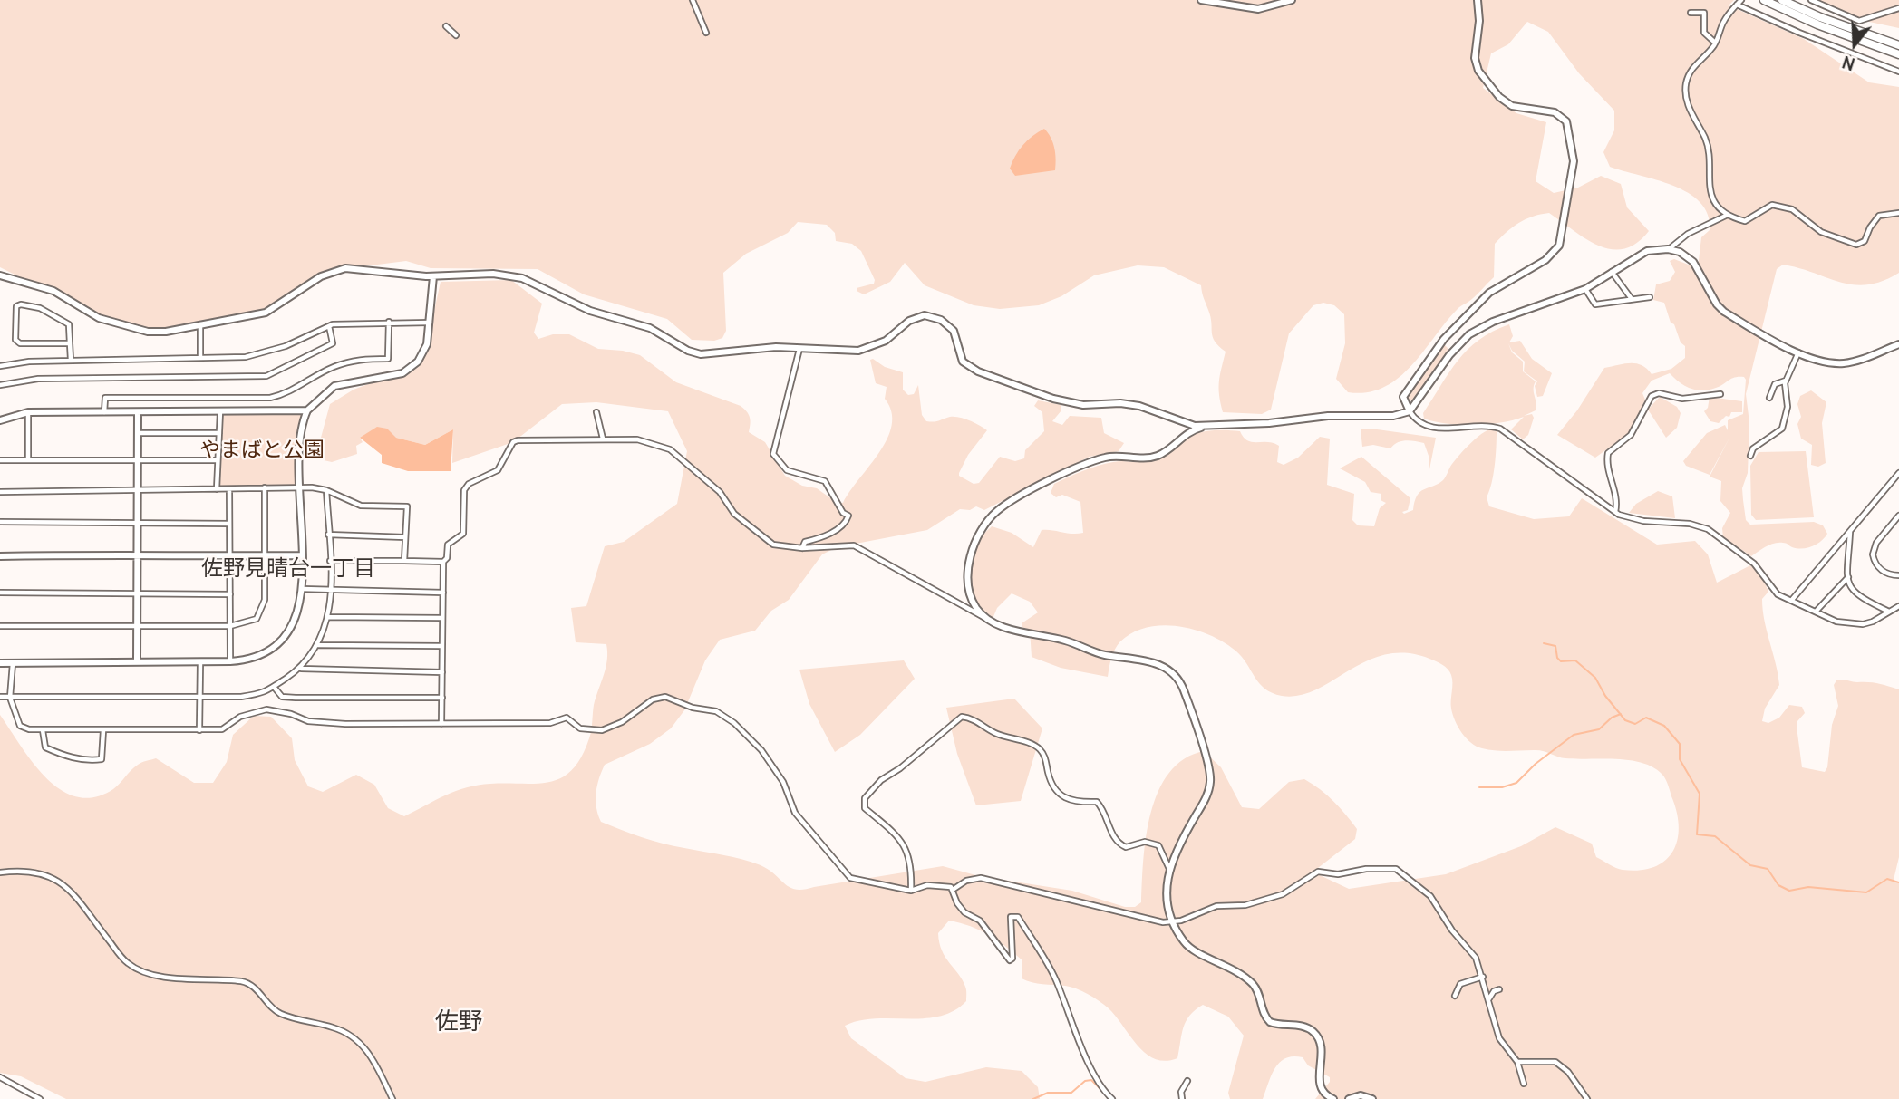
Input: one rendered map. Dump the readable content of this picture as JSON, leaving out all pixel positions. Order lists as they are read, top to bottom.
{
  "districts": ["佐野見晴台一丁目", "佐野"],
  "parks": ["やまばと公園"],
  "north": "bottom"
}
